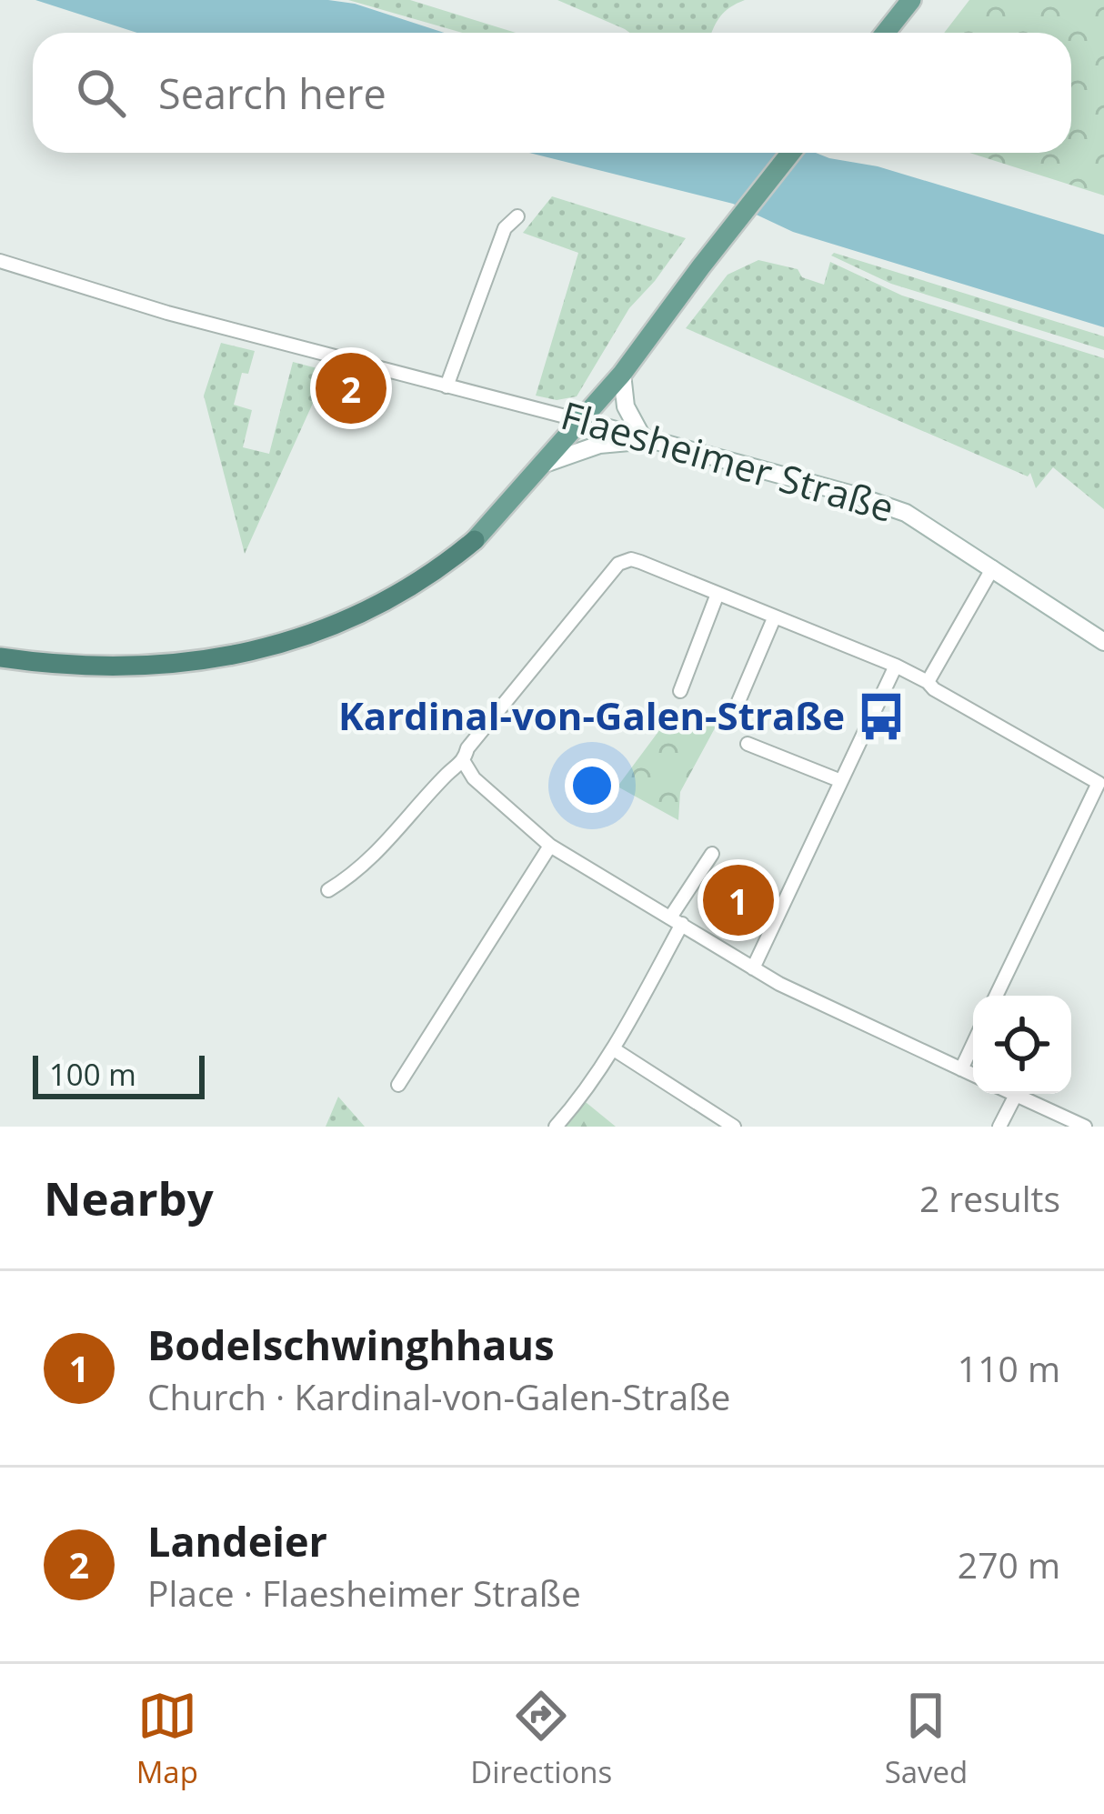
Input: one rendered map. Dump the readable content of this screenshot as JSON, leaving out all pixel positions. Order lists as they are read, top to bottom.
{
  "streets": {
    "main road": ["Flaesheimer Straße"]
  },
  "places": {
    "bus stop": ["Kardinal-von-Galen-Straße"]
  },
  "scale_bar": "100 m",
  "page": {
    "search": "Search here",
    "pins": ["2", "1"],
    "scale": "100 m",
    "heading": ["Nearby", "2 results"],
    "list": [
      {
        "mark": "1",
        "name": "Bodelschwinghhaus",
        "note": "Church · Kardinal-von-Galen-Straße",
        "value": "110 m"
      },
      {
        "mark": "2",
        "name": "Landeier",
        "note": "Place · Flaesheimer Straße",
        "value": "270 m"
      }
    ],
    "nav": ["Map", "Directions", "Saved"]
  }
}
